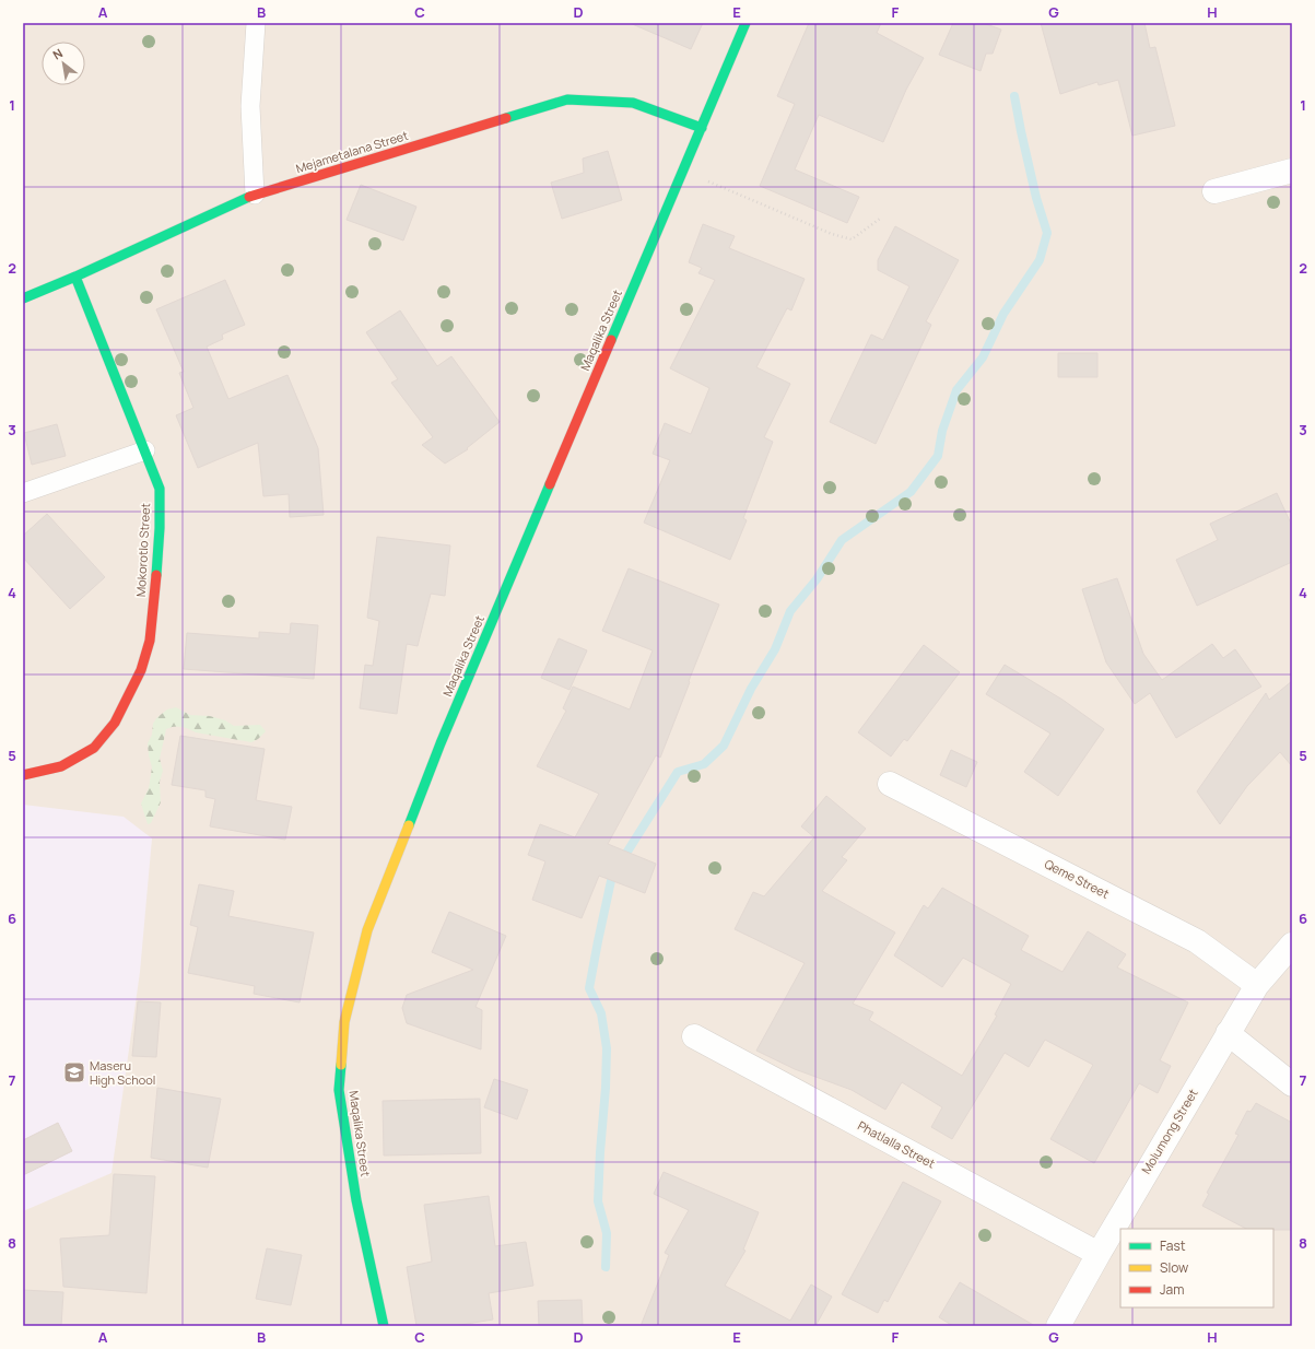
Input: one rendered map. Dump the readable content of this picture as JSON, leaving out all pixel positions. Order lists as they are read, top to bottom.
{
  "streets": {
    "street": [
      "Mejametalana Street",
      "Maqalika Street",
      "Mokorotlo Street",
      "Qeme Street",
      "Molumong Street",
      "Phatlalla Street"
    ]
  },
  "crossings": [
    ["Mejametalana Street", "Maqalika Street"],
    ["Mejametalana Street", "Mokorotlo Street"],
    ["Qeme Street", "Molumong Street"],
    ["Molumong Street", "Phatlalla Street"]
  ],
  "places": {
    "school or university": ["Maseru High School"]
  },
  "legend": ["Fast", "Slow", "Jam"],
  "north": "top left",
  "grid": {
    "columns": [
      "A",
      "B",
      "C",
      "D",
      "E",
      "F",
      "G",
      "H"
    ],
    "rows": [
      "1",
      "2",
      "3",
      "4",
      "5",
      "6",
      "7",
      "8"
    ]
  }
}
